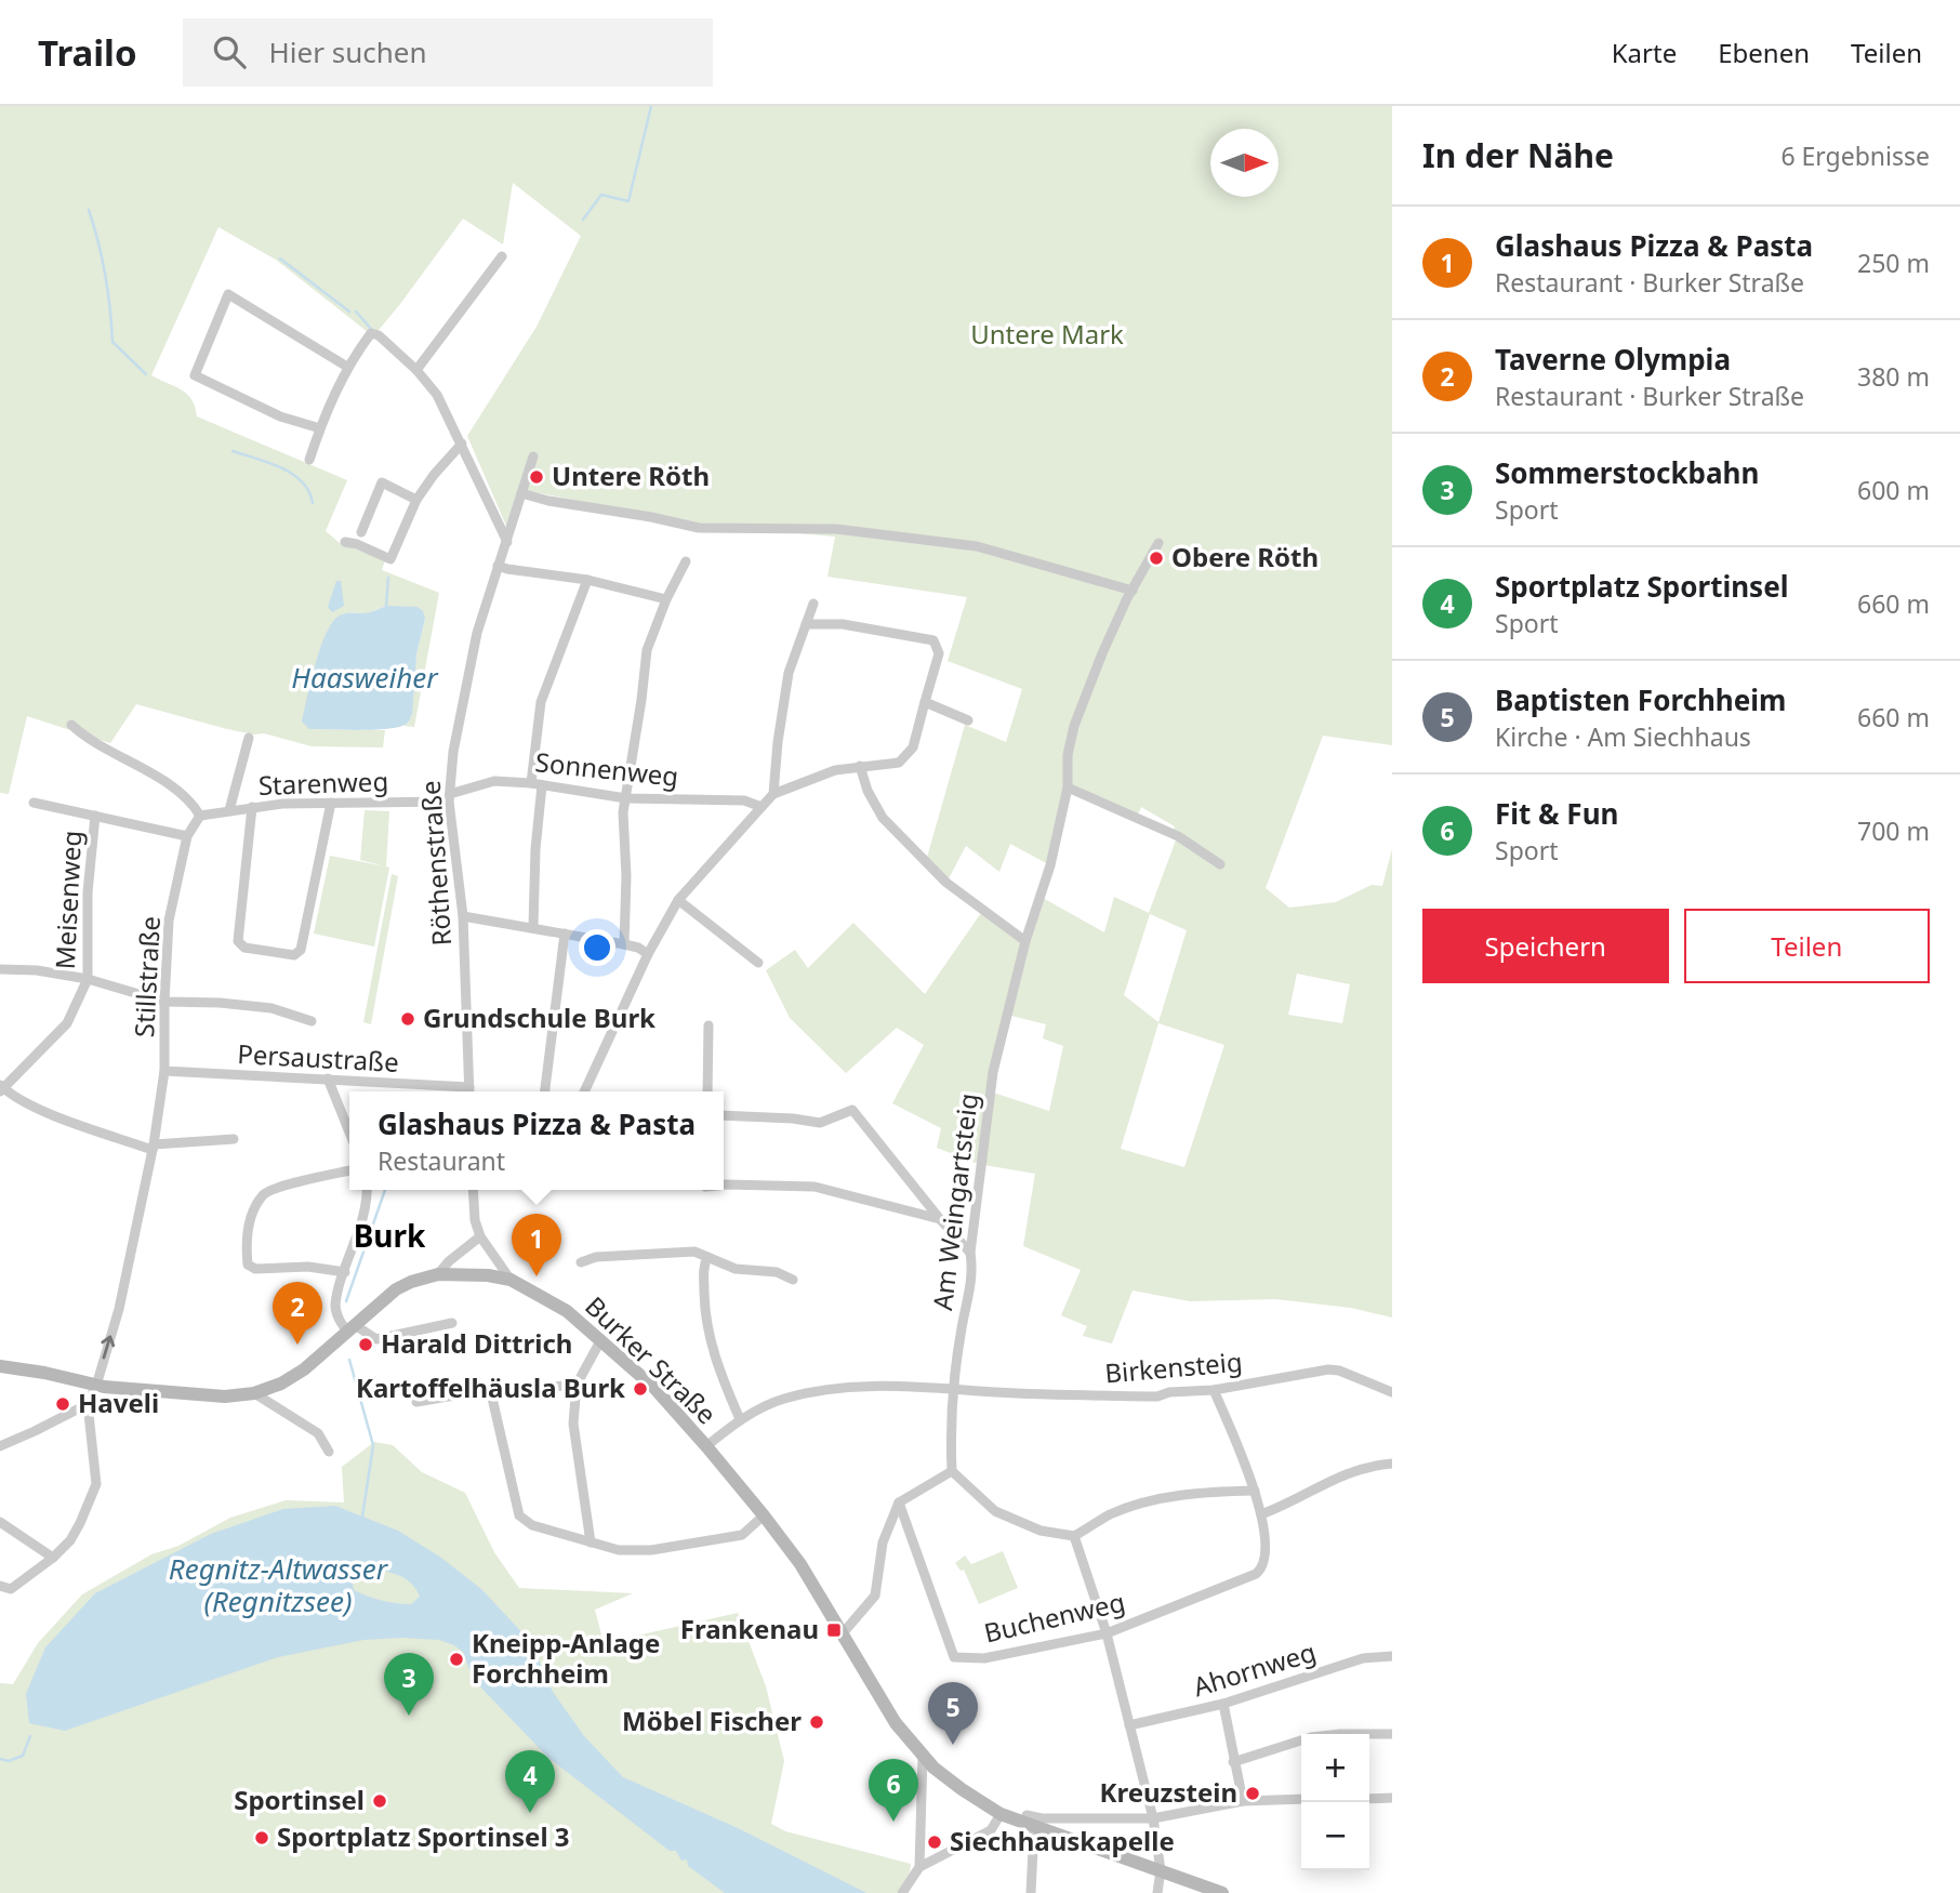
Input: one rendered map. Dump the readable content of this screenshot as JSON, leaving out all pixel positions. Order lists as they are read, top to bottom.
{
  "streets": {
    "main road": ["Burker Straße"],
    "street": [
      "Sonnenweg",
      "Starenweg",
      "Röthenstraße",
      "Meisenweg",
      "Stillstraße",
      "Persaustraße",
      "Am Weingartsteig",
      "Birkensteig",
      "Buchenweg",
      "Ahornweg"
    ]
  },
  "crossings": [
    ["Sonnenweg", "Starenweg"],
    ["Sonnenweg", "Röthenstraße"],
    ["Starenweg", "Röthenstraße"],
    ["Starenweg", "Stillstraße"],
    ["Röthenstraße", "Persaustraße"],
    ["Stillstraße", "Persaustraße"],
    ["Stillstraße", "Burker Straße"],
    ["Am Weingartsteig", "Birkensteig"],
    ["Burker Straße", "Birkensteig"]
  ],
  "one_way": ["Stillstraße"],
  "districts": ["Burk"],
  "water": ["Haasweiher", "Regnitz-Altwasser (Regnitzsee)"],
  "parks": ["Untere Mark"],
  "places": {
    "other": [
      "Untere Röth",
      "Obere Röth",
      "Grundschule Burk",
      "Harald Dittrich",
      "Kartoffelhäusla Burk",
      "Haveli",
      "Kneipp-Anlage Forchheim",
      "Möbel Fischer",
      "Kreuzstein",
      "Sportinsel",
      "Sportplatz Sportinsel 3",
      "Siechhauskapelle"
    ],
    "transit": ["Frankenau"]
  },
  "north": "right",
  "page": {
    "header": "Trailo",
    "search": "Hier suchen",
    "nav": ["Karte", "Ebenen", "Teilen"],
    "heading": ["In der Nähe", "6 Ergebnisse"],
    "list": [
      {
        "mark": "1",
        "name": "Glashaus Pizza & Pasta",
        "note": "Restaurant · Burker Straße",
        "value": "250 m"
      },
      {
        "mark": "2",
        "name": "Taverne Olympia",
        "note": "Restaurant · Burker Straße",
        "value": "380 m"
      },
      {
        "mark": "3",
        "name": "Sommerstockbahn",
        "note": "Sport",
        "value": "600 m"
      },
      {
        "mark": "4",
        "name": "Sportplatz Sportinsel",
        "note": "Sport",
        "value": "660 m"
      },
      {
        "mark": "5",
        "name": "Baptisten Forchheim",
        "note": "Kirche · Am Siechhaus",
        "value": "660 m"
      },
      {
        "mark": "6",
        "name": "Fit & Fun",
        "note": "Sport",
        "value": "700 m"
      }
    ],
    "buttons": ["Speichern", "Teilen"],
    "popup": ["Glashaus Pizza & Pasta", "Restaurant"],
    "pins": [
      "1",
      "2",
      "3",
      "5",
      "4",
      "6"
    ],
    "map_buttons": ["+", "−"]
  }
}
